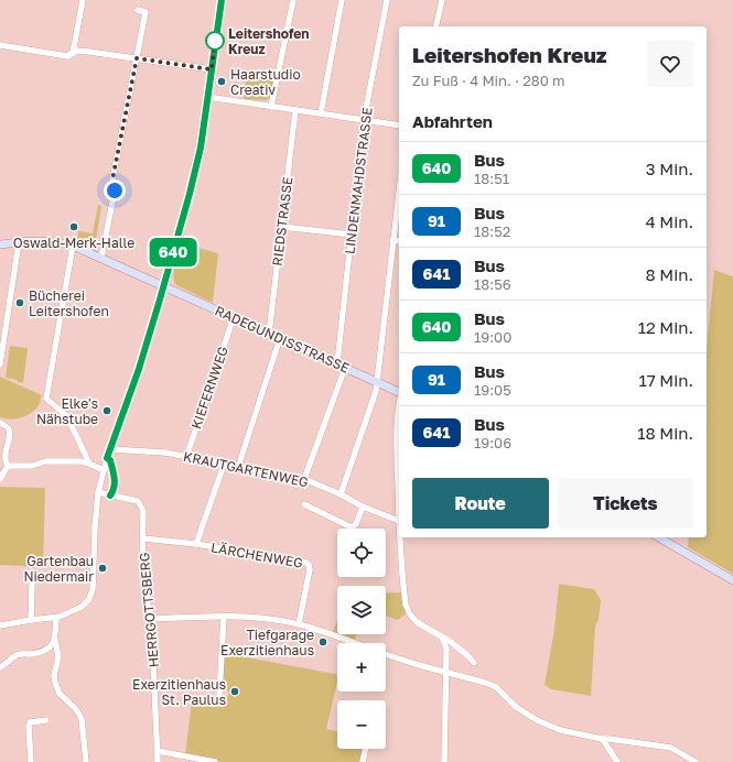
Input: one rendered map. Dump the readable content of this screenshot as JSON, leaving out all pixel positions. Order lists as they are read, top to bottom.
{
  "streets": {
    "street": [
      "LINDENMAHDSTRASSE",
      "RIEDSTRASSE",
      "RADEGUNDISSTRASSE",
      "KIEFERNWEG",
      "KRAUTGARTENWEG",
      "LÄRCHENWEG",
      "HERRGOTTSBERG"
    ]
  },
  "crossings": [
    ["LINDENMAHDSTRASSE", "RADEGUNDISSTRASSE"],
    ["RIEDSTRASSE", "RADEGUNDISSTRASSE"],
    ["RADEGUNDISSTRASSE", "KIEFERNWEG"],
    ["KIEFERNWEG", "KRAUTGARTENWEG"],
    ["LÄRCHENWEG", "HERRGOTTSBERG"]
  ],
  "places": [
    "Leitershofen Kreuz",
    "Haarstudio Creativ",
    "Oswald-Merk-Halle",
    "Bücherei Leitershofen",
    "Elke's Nähstube",
    "Gartenbau Niedermair",
    "Tiefgarage Exerzitienhaus",
    "Exerzitienhaus St. Paulus"
  ],
  "lines": ["bus line 640"],
  "page": {
    "on_map": "640",
    "heading": [
      ["Leitershofen Kreuz", "Zu Fuß · 4 Min. · 280 m"],
      "Abfahrten"
    ],
    "list": [
      {
        "mark": "640",
        "name": "Bus",
        "note": "18:51",
        "value": "3 Min."
      },
      {
        "mark": "91",
        "name": "Bus",
        "note": "18:52",
        "value": "4 Min."
      },
      {
        "mark": "641",
        "name": "Bus",
        "note": "18:56",
        "value": "8 Min."
      },
      {
        "mark": "640",
        "name": "Bus",
        "note": "19:00",
        "value": "12 Min."
      },
      {
        "mark": "91",
        "name": "Bus",
        "note": "19:05",
        "value": "17 Min."
      },
      {
        "mark": "641",
        "name": "Bus",
        "note": "19:06",
        "value": "18 Min."
      }
    ],
    "buttons": ["Route", "Tickets"],
    "map_buttons": ["+", "−"]
  }
}
